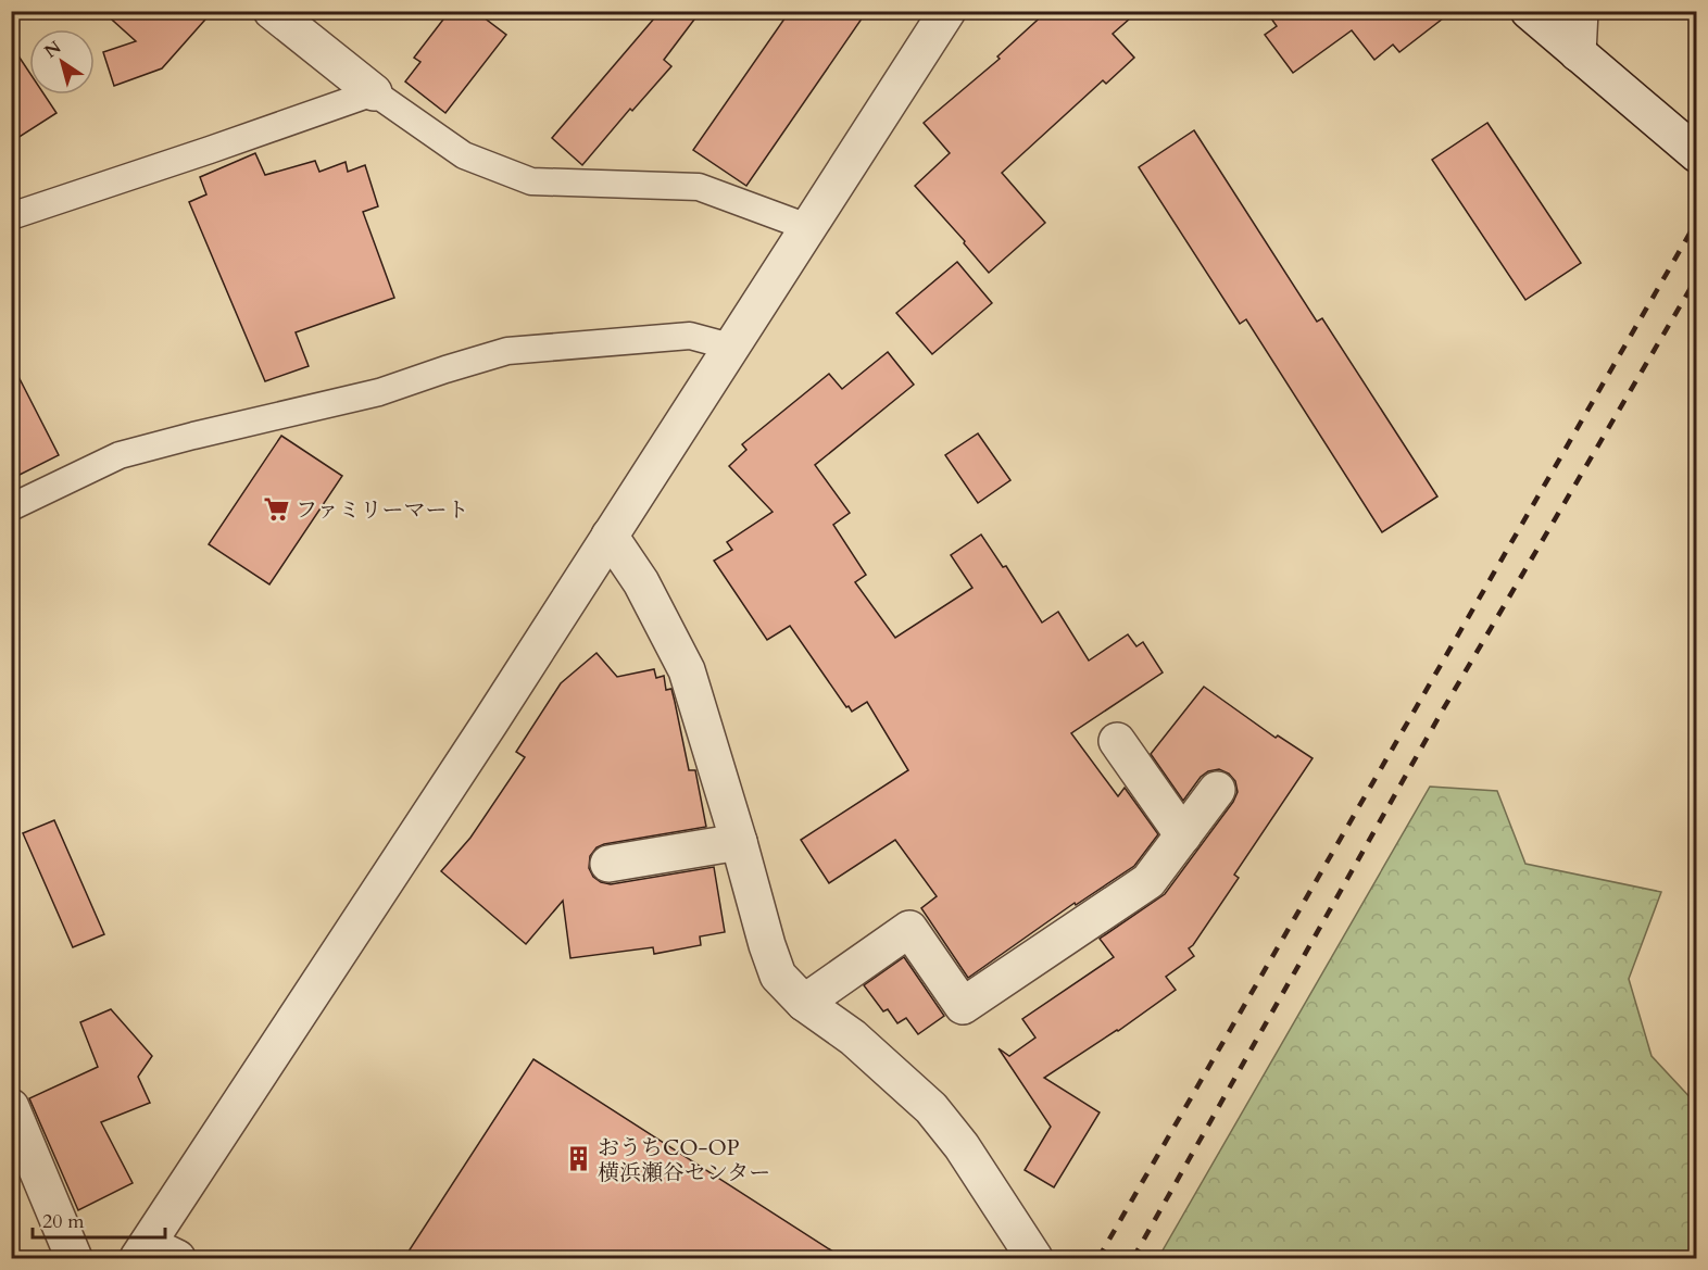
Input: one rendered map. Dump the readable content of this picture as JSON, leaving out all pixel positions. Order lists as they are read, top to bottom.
{
  "places": {
    "supermarket": ["ファミリーマート"],
    "building": ["おうちCO-OP 横浜瀬谷センター"]
  },
  "scale_bar": "20 m",
  "north": "top left"
}
